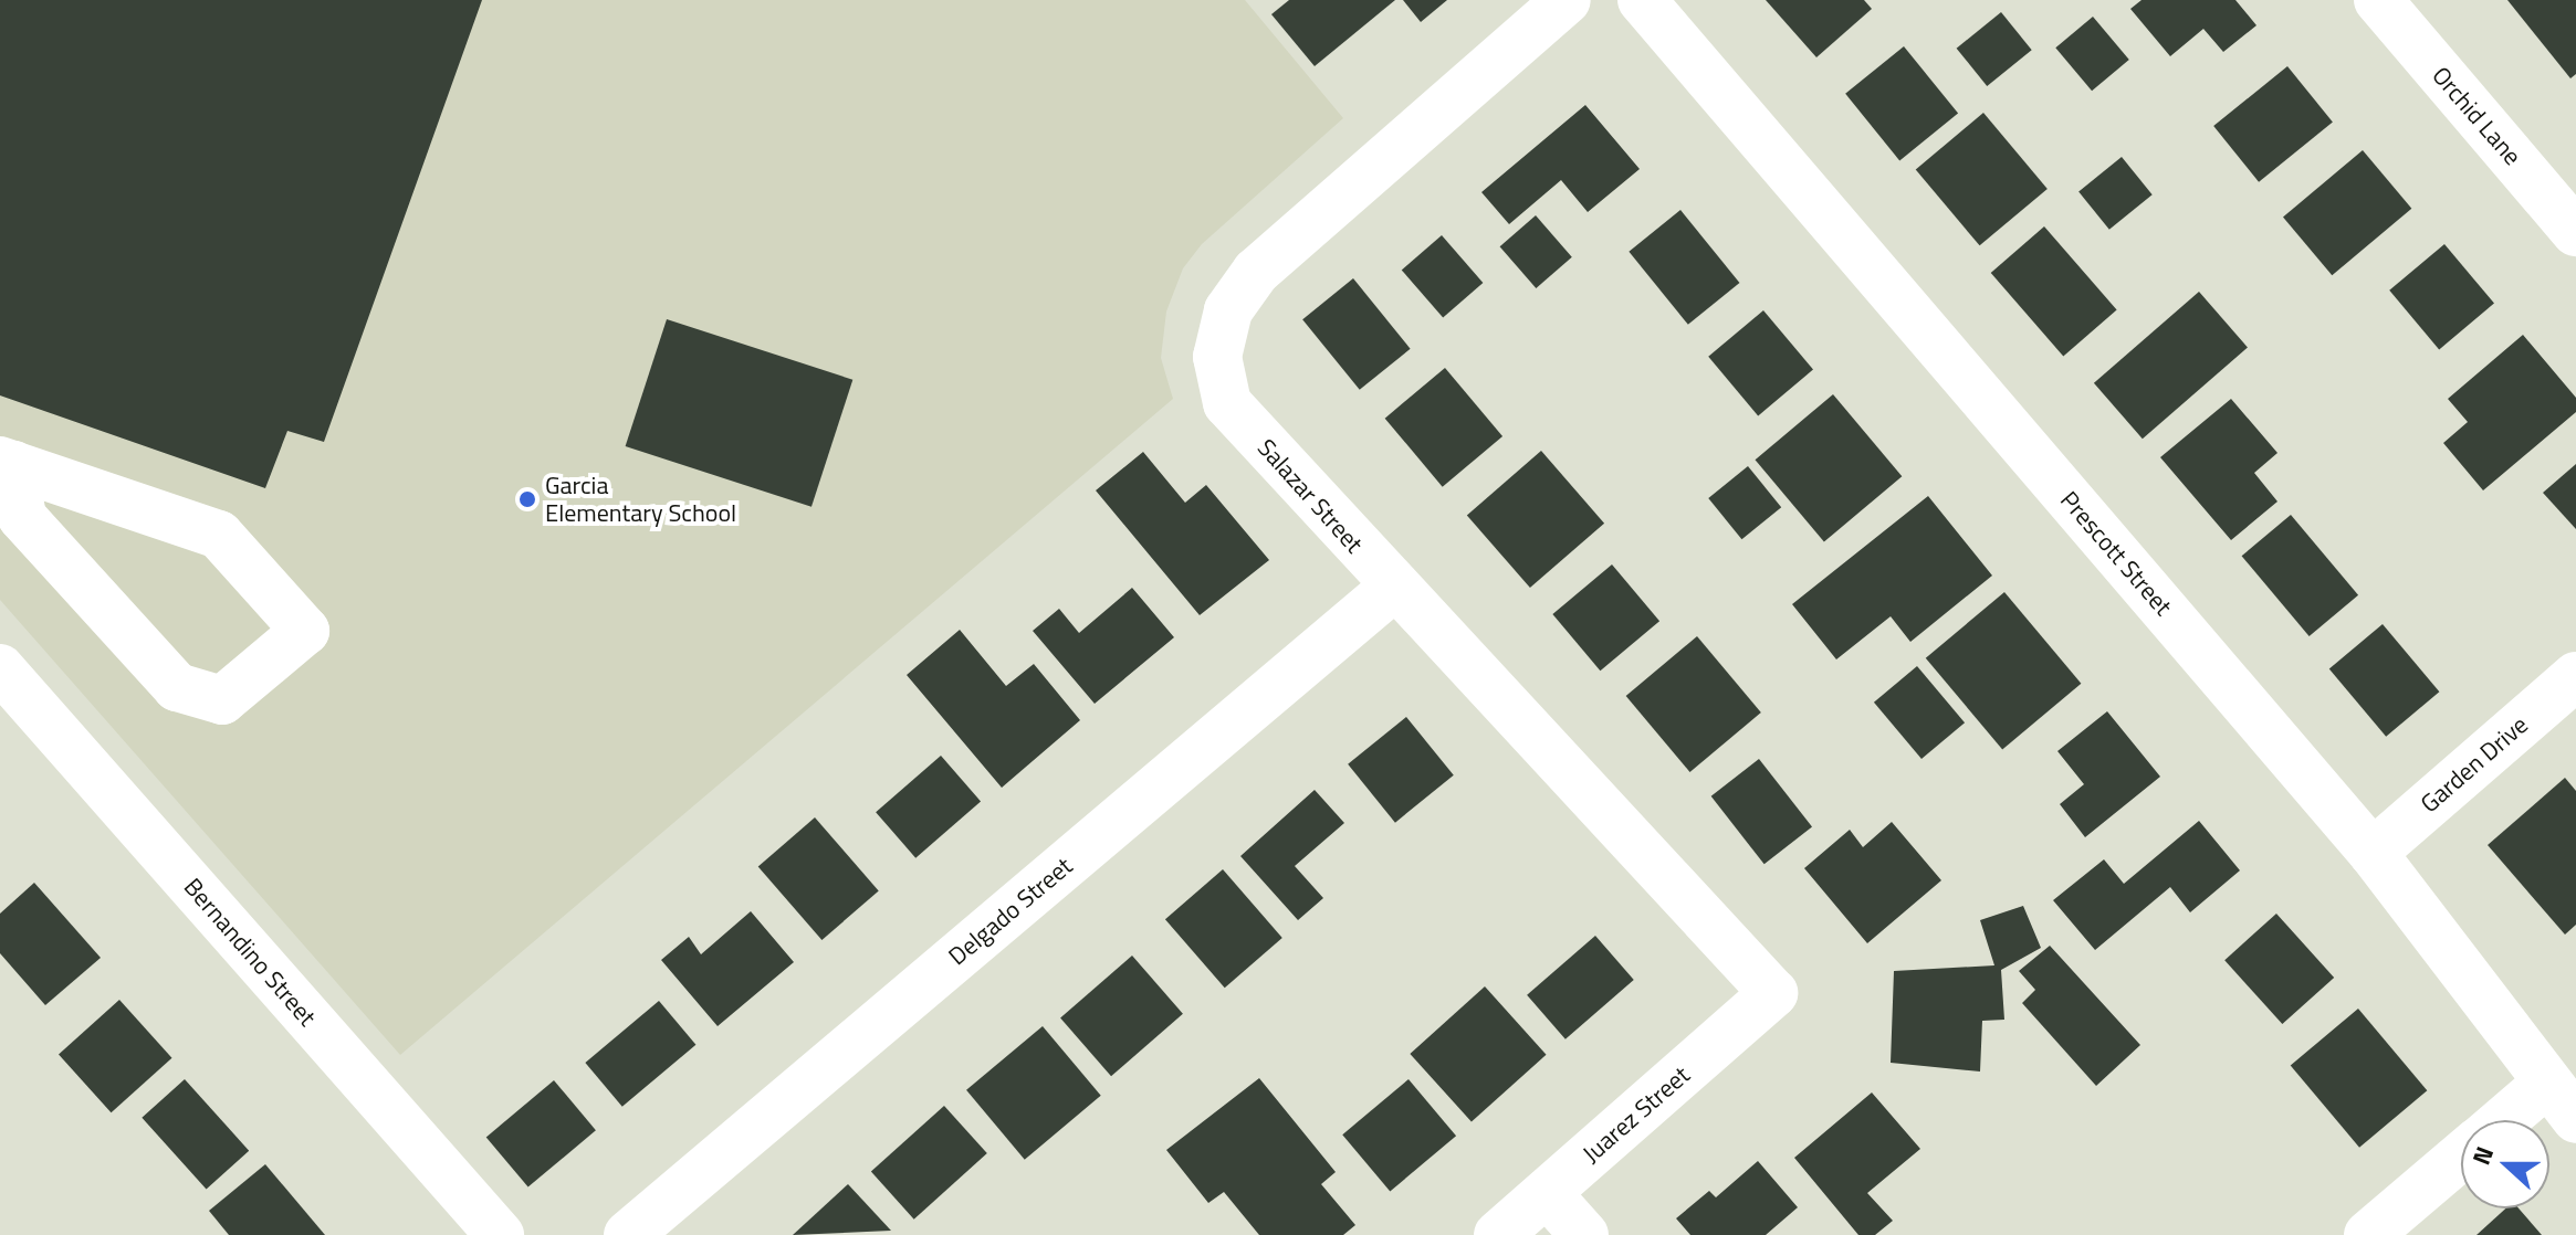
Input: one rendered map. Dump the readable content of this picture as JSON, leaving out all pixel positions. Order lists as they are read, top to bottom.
{
  "streets": {
    "street": [
      "Orchid Lane",
      "Salazar Street",
      "Prescott Street",
      "Garden Drive",
      "Delgado Street",
      "Bernandino Street",
      "Juarez Street"
    ]
  },
  "crossings": [
    ["Salazar Street", "Delgado Street"],
    ["Salazar Street", "Juarez Street"],
    ["Prescott Street", "Garden Drive"]
  ],
  "places": ["Garcia Elementary School"],
  "north": "left"
}
